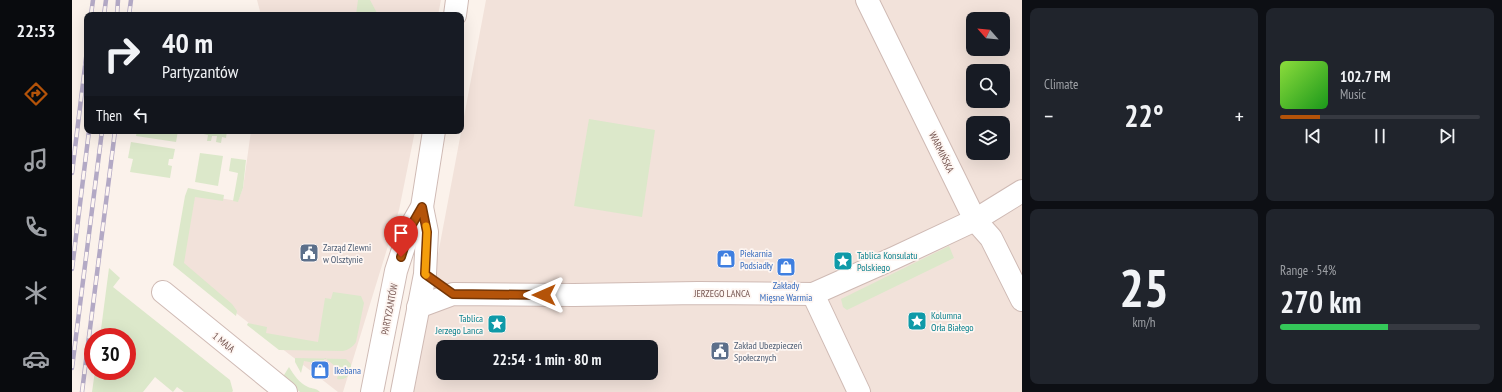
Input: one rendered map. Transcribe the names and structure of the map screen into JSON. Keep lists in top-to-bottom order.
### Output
{
  "streets": {
    "street": [
      "WARMIŃSKA",
      "JERZEGO LANCA",
      "PARTYZANTÓW",
      "1 MAJA"
    ]
  },
  "crossings": [
    ["WARMIŃSKA", "JERZEGO LANCA"],
    ["JERZEGO LANCA", "PARTYZANTÓW"]
  ],
  "places": {
    "public building": ["Zarząd Zlewni w Olsztynie", "Zakład Ubezpieczeń Społecznych"],
    "shop": ["Piekarnia Podsiadły", "Zakłady Mięsne Warmia", "Ikebana"],
    "place": ["Tablica Konsulatu Polskiego", "Kolumna Orła Białego", "Tablica Jerzego Lanca"]
  },
  "north": "top left",
  "page": {
    "tabs": "22:53",
    "tile": [
      "Climate",
      ["25", "km/h"],
      ["Range · 54%", "270 km"]
    ],
    "turn": ["40 m", "Partyzantów"],
    "song": ["102.7 FM", "Music"],
    "then": "Then",
    "heat": ["−", "22°", "+"],
    "limit": "30",
    "trip": "22:54 · 1 min · 80 m"
  }
}
